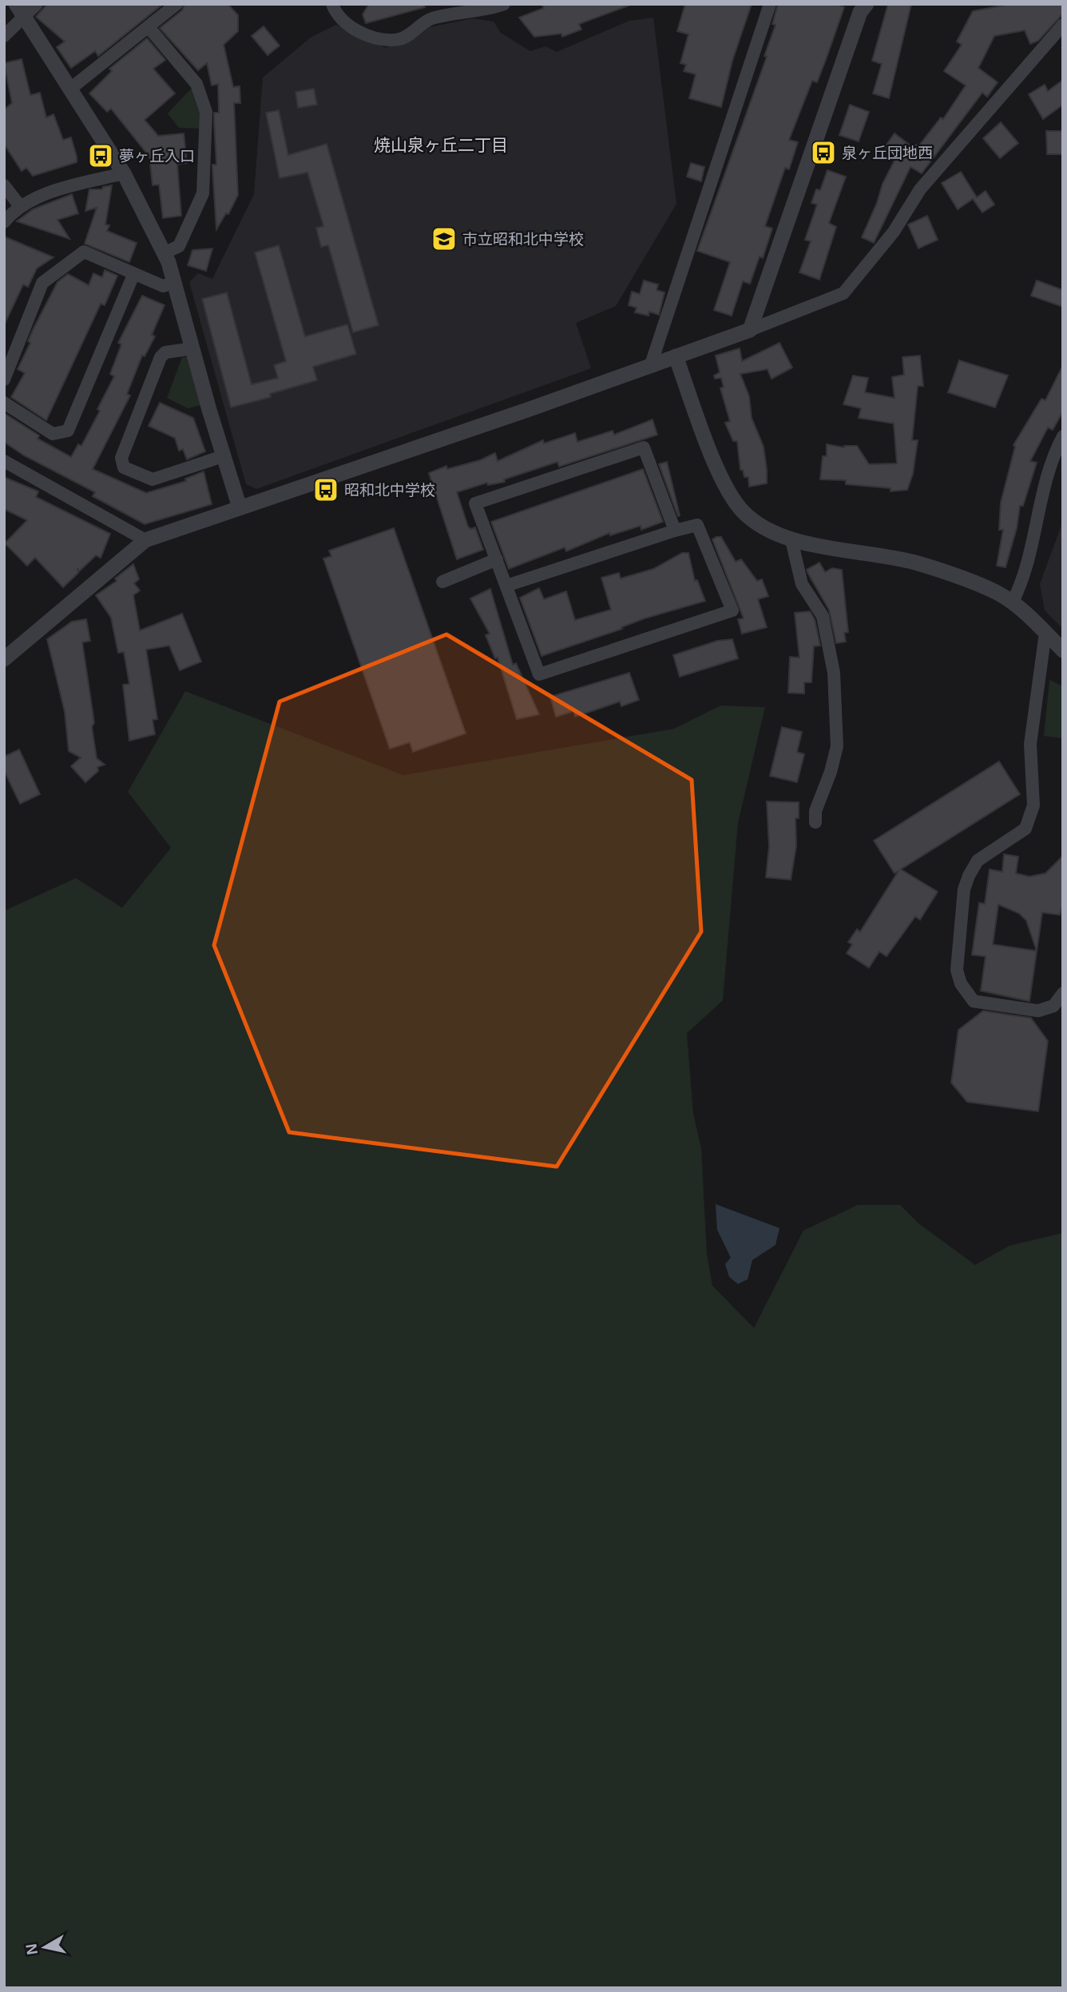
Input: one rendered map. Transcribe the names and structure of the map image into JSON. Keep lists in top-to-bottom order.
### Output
{
  "districts": ["焼山泉ヶ丘二丁目"],
  "places": {
    "bus stop": ["泉ヶ丘団地西", "夢ヶ丘入口", "昭和北中学校"],
    "school or university": ["市立昭和北中学校"]
  },
  "north": "left"
}
